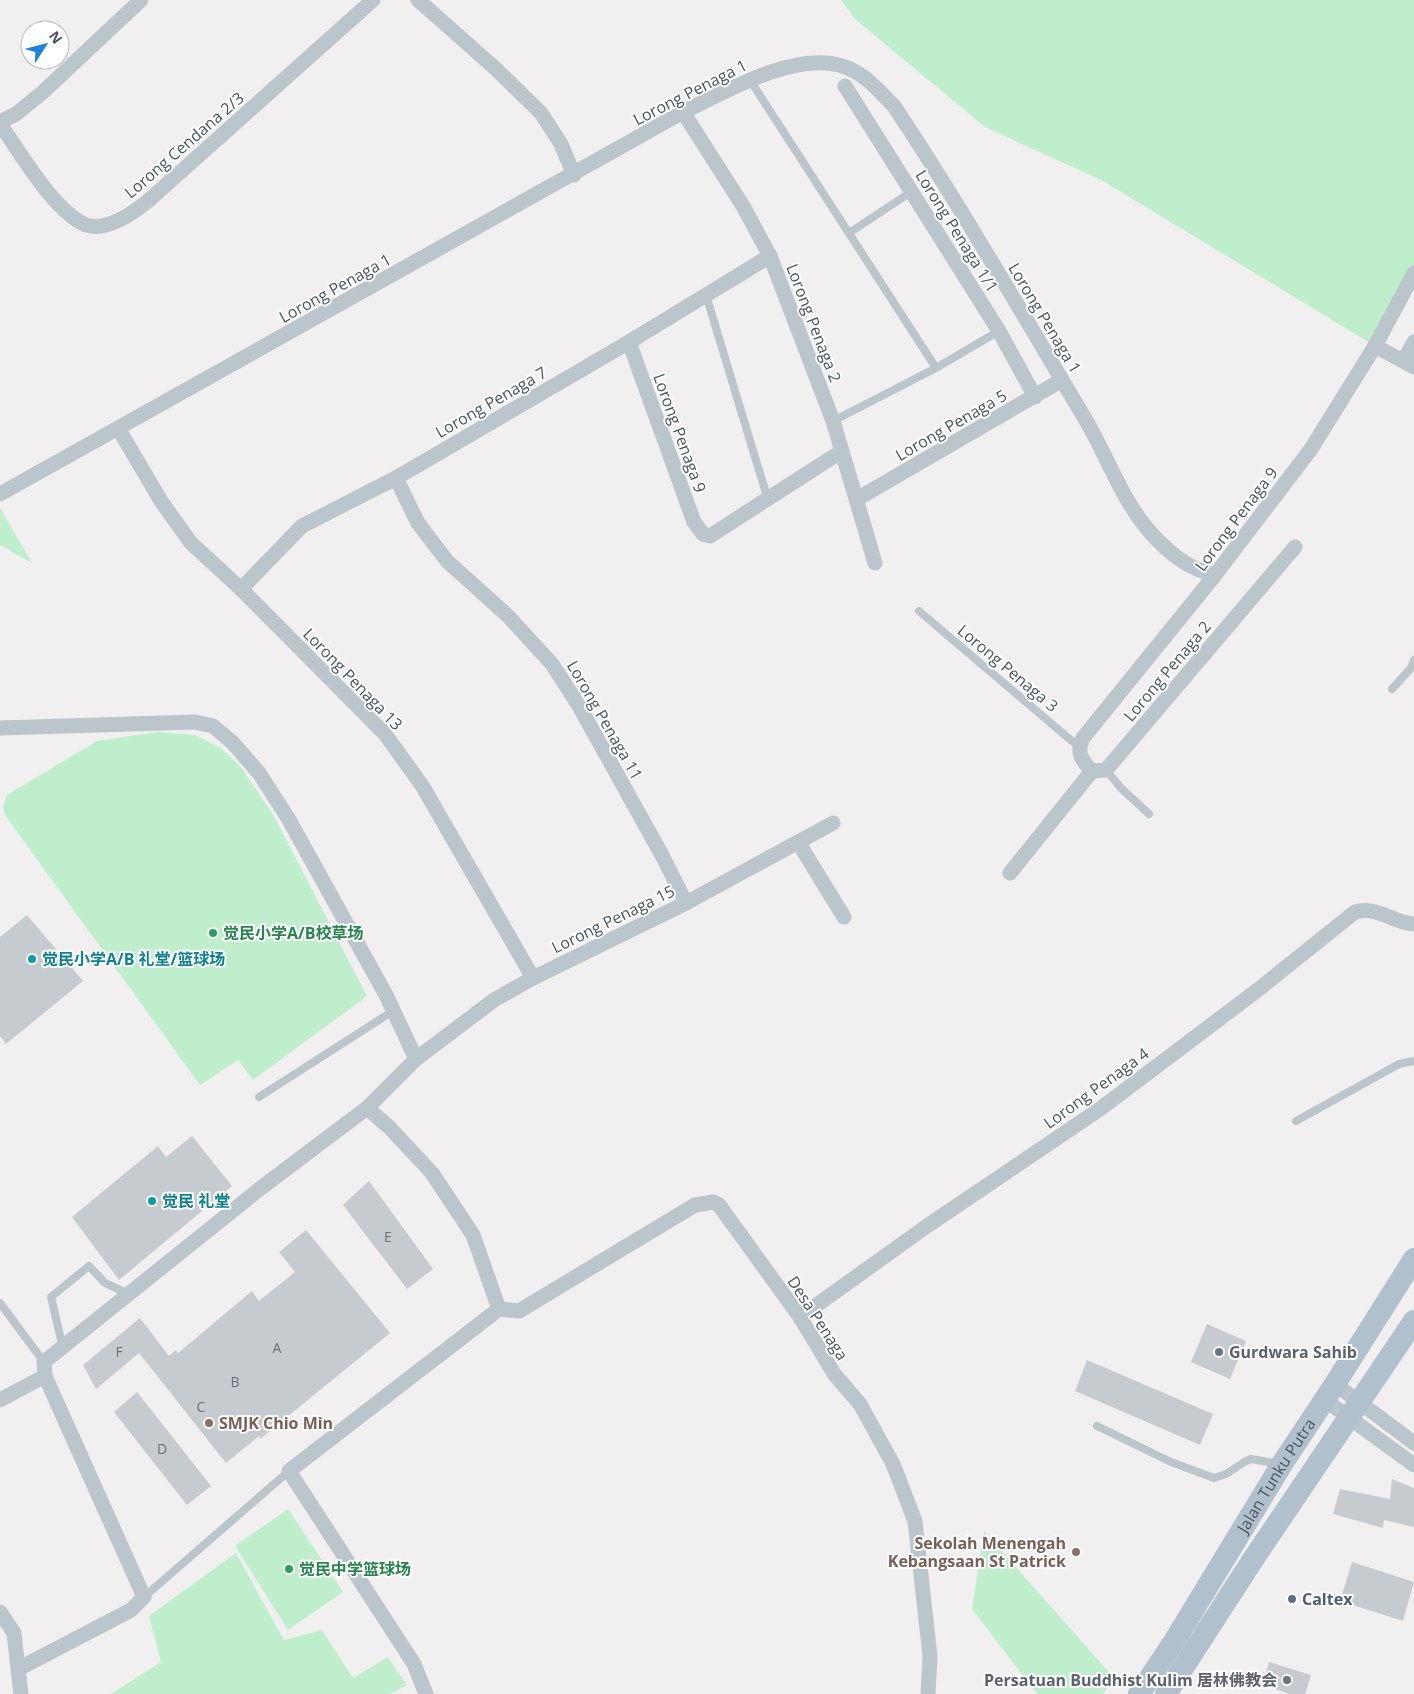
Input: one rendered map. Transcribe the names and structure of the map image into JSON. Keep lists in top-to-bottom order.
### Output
{
  "streets": {
    "main road": ["Jalan Tunku Putra"],
    "street": [
      "Lorong Penaga 1",
      "Lorong Cendana 2/3",
      "Lorong Penaga 1/1",
      "Lorong Penaga 2",
      "Lorong Penaga 7",
      "Lorong Penaga 5",
      "Lorong Penaga 9",
      "Lorong Penaga 13",
      "Lorong Penaga 11",
      "Lorong Penaga 15",
      "Lorong Penaga 4",
      "Desa Penaga"
    ],
    "lane": ["Lorong Penaga 3"]
  },
  "crossings": [
    ["Lorong Penaga 1", "Lorong Penaga 2"],
    ["Lorong Penaga 1", "Lorong Penaga 5"],
    ["Lorong Penaga 1", "Lorong Penaga 9"],
    ["Lorong Penaga 1", "Lorong Penaga 13"],
    ["Lorong Penaga 1/1", "Lorong Penaga 5"],
    ["Lorong Penaga 2", "Lorong Penaga 7"],
    ["Lorong Penaga 2", "Lorong Penaga 5"],
    ["Lorong Penaga 7", "Lorong Penaga 9"],
    ["Lorong Penaga 7", "Lorong Penaga 13"],
    ["Lorong Penaga 7", "Lorong Penaga 11"],
    ["Lorong Penaga 9", "Lorong Penaga 3"],
    ["Lorong Penaga 13", "Lorong Penaga 15"],
    ["Lorong Penaga 11", "Lorong Penaga 15"],
    ["Lorong Penaga 4", "Desa Penaga"]
  ],
  "places": [
    "觉民小学A/B校草场",
    "觉民小学A/B 礼堂/篮球场",
    "觉民 礼堂",
    "Gurdwara Sahib",
    "SMJK Chio Min",
    "Sekolah Menengah Kebangsaan St Patrick",
    "觉民中学篮球场",
    "Caltex",
    "Persatuan Buddhist Kulim 居林佛教会"
  ],
  "house_numbers": [
    "E",
    "A",
    "F",
    "B",
    "C",
    "D"
  ],
  "north": "top right"
}
